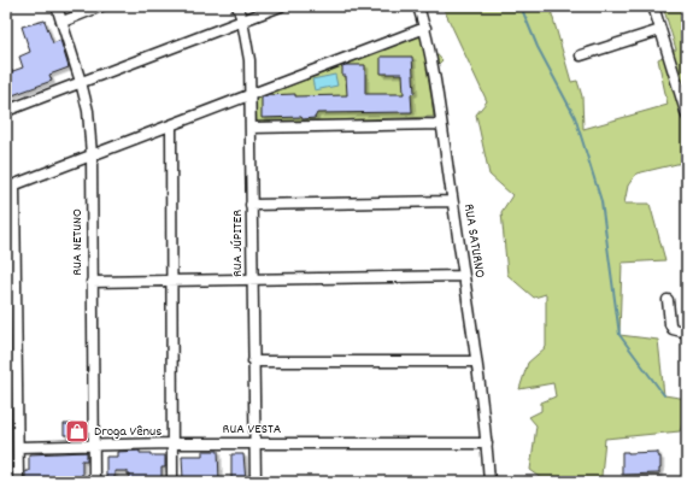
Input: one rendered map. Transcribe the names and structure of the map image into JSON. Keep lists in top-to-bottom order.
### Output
{
  "streets": {
    "street": [
      "RUA SATURNO",
      "RUA NETUNO",
      "RUA JÚPITER",
      "RUA VESTA"
    ]
  },
  "crossings": [
    ["RUA SATURNO", "RUA VESTA"],
    ["RUA NETUNO", "RUA VESTA"],
    ["RUA JÚPITER", "RUA VESTA"]
  ],
  "places": {
    "shop": ["Droga Vênus"]
  }
}
